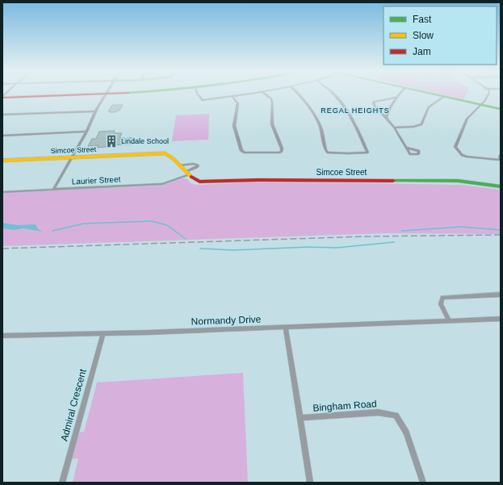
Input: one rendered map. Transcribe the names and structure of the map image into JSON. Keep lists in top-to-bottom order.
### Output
{
  "streets": {
    "street": [
      "Simcoe Street",
      "Laurier Street",
      "Normandy Drive",
      "Admiral Crescent",
      "Bingham Road"
    ]
  },
  "crossings": [
    ["Simcoe Street", "Laurier Street"],
    ["Normandy Drive", "Admiral Crescent"]
  ],
  "districts": ["REGAL HEIGHTS"],
  "places": {
    "building": ["Lindale School"]
  },
  "legend": ["Fast", "Slow", "Jam"]
}
